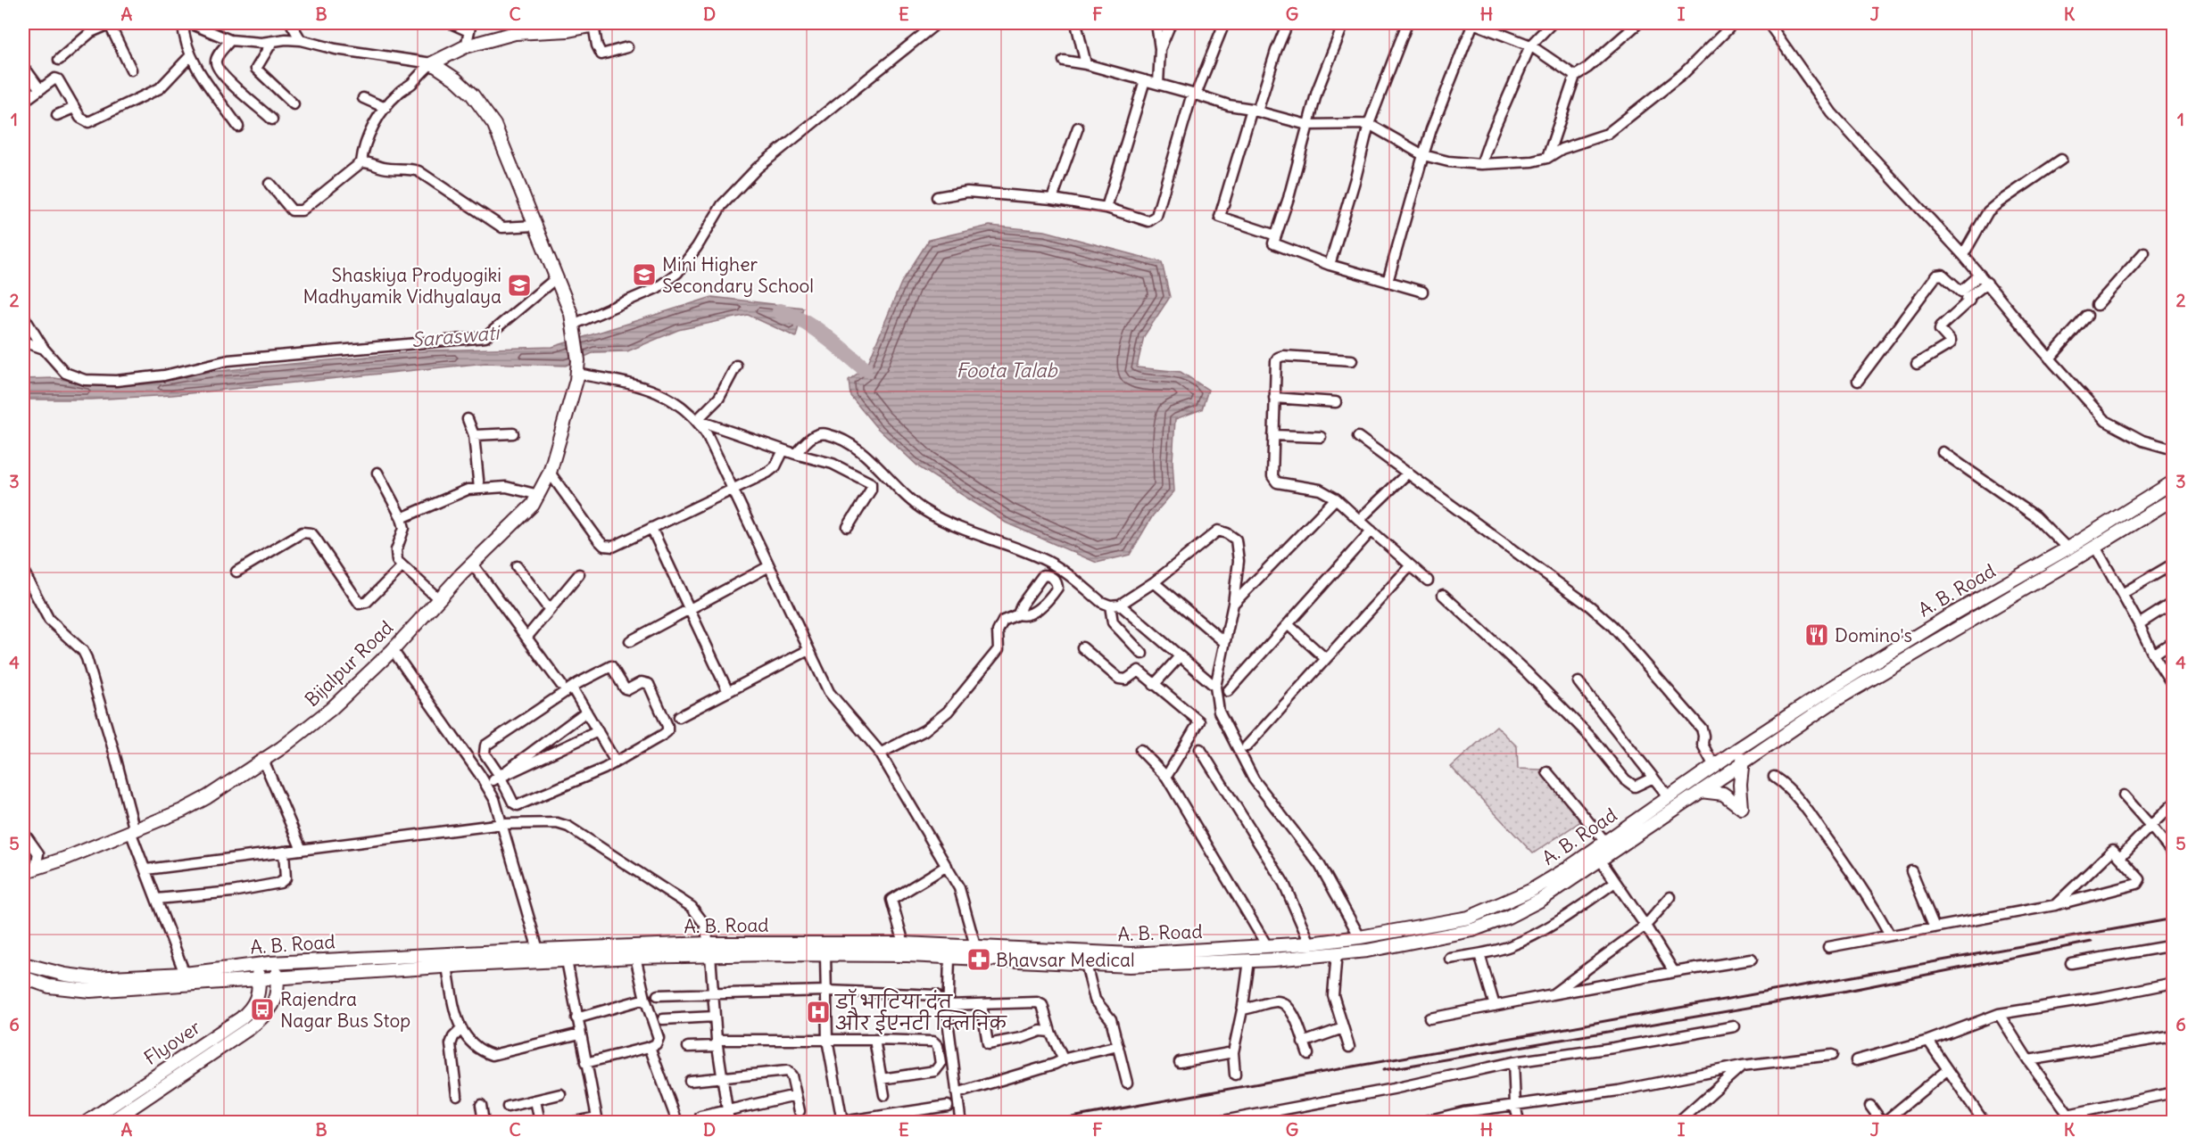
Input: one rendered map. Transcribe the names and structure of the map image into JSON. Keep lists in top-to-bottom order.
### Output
{
  "streets": {
    "main road": ["A. B. Road", "Bijalpur Road", "Flyover"]
  },
  "crossings": [
    ["A. B. Road", "Flyover"]
  ],
  "water": ["Saraswati", "Foota Talab"],
  "places": {
    "school or university": ["Mini Higher Secondary School", "Shaskiya Prodyogiki Madhyamik Vidhyalaya"],
    "restaurant": ["Domino's"],
    "pharmacy": ["Bhavsar Medical"],
    "bus stop": ["Rajendra Nagar Bus Stop"],
    "hospital": ["डॉ भाटिया दंत और ईएनटी क्लिनिक"]
  },
  "grid": {
    "columns": [
      "A",
      "B",
      "C",
      "D",
      "E",
      "F",
      "G",
      "H",
      "I",
      "J",
      "K"
    ],
    "rows": [
      "1",
      "2",
      "3",
      "4",
      "5",
      "6"
    ]
  }
}
